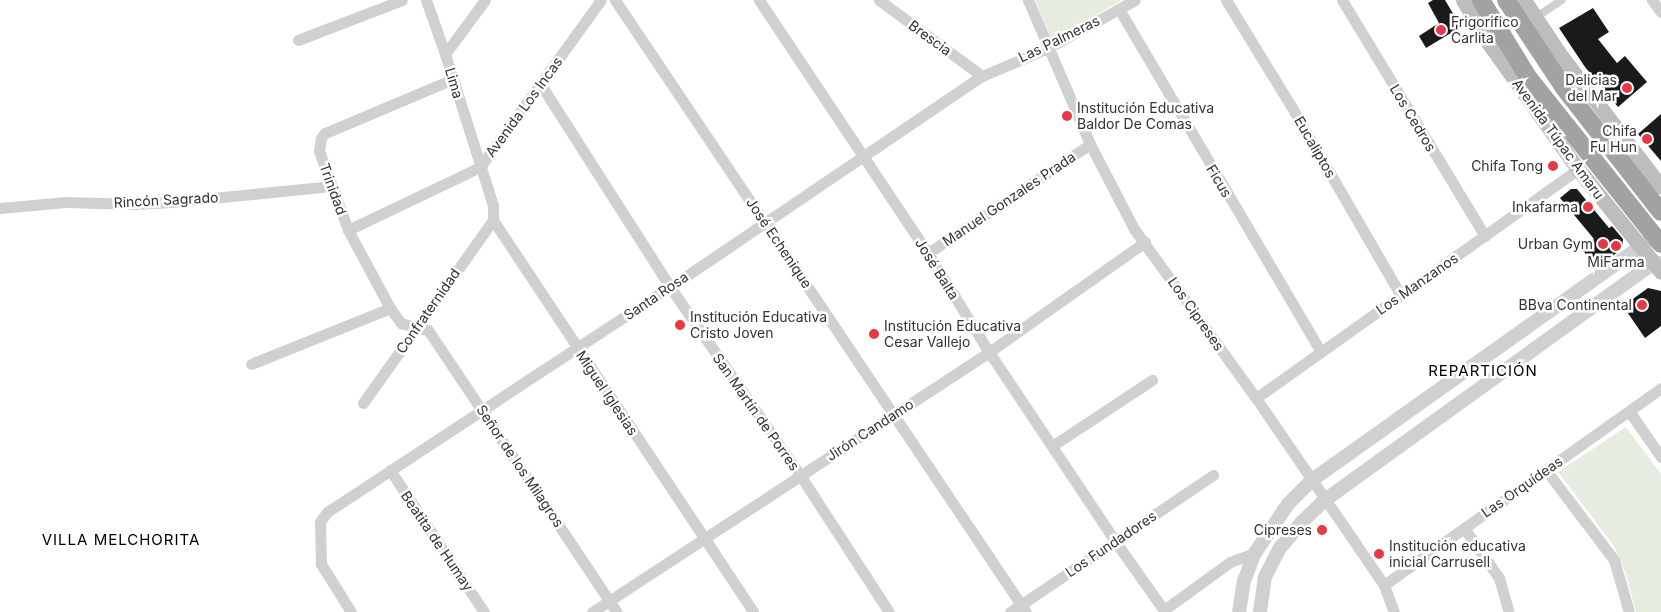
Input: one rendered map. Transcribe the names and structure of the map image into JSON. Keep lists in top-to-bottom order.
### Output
{
  "streets": {
    "highway": ["Avenida Túpac Amaru"],
    "street": [
      "Brescia",
      "Las Palmeras",
      "Lima",
      "Avenida Los Incas",
      "Los Cedros",
      "Eucaliptos",
      "Ficus",
      "Trinidad",
      "Manuel Gonzales Prada",
      "Rincón Sagrado",
      "José Echenique",
      "José Balta",
      "Los Manzanos",
      "Santa Rosa",
      "Confraternidad",
      "Los Cipreses",
      "Miguel Iglesias",
      "San Martín de Porres",
      "Jirón Candamo",
      "Señor de los Milagros",
      "Las Orquídeas",
      "Beatita de Humay",
      "Los Fundadores"
    ]
  },
  "crossings": [
    ["Brescia", "Las Palmeras"],
    ["Brescia", "Santa Rosa"],
    ["Las Palmeras", "Ficus"],
    ["Las Palmeras", "Santa Rosa"],
    ["Las Palmeras", "Los Cipreses"],
    ["Lima", "Avenida Los Incas"],
    ["Lima", "Trinidad"],
    ["Lima", "Miguel Iglesias"],
    ["Avenida Los Incas", "Trinidad"],
    ["Avenida Los Incas", "Miguel Iglesias"],
    ["Avenida Los Incas", "San Martín de Porres"],
    ["Los Cedros", "Los Manzanos"],
    ["Avenida Túpac Amaru", "Los Manzanos"],
    ["Eucaliptos", "Los Manzanos"],
    ["Ficus", "Los Manzanos"],
    ["Trinidad", "Rincón Sagrado"],
    ["Trinidad", "Confraternidad"],
    ["Trinidad", "Señor de los Milagros"],
    ["Manuel Gonzales Prada", "José Balta"],
    ["Manuel Gonzales Prada", "Los Cipreses"],
    ["José Echenique", "Santa Rosa"],
    ["José Echenique", "Jirón Candamo"],
    ["José Echenique", "Los Fundadores"],
    ["José Balta", "Santa Rosa"],
    ["José Balta", "Jirón Candamo"],
    ["José Balta", "Los Fundadores"],
    ["Los Manzanos", "Los Cipreses"],
    ["Santa Rosa", "Miguel Iglesias"],
    ["Santa Rosa", "San Martín de Porres"],
    ["Santa Rosa", "Señor de los Milagros"],
    ["Santa Rosa", "Beatita de Humay"],
    ["Confraternidad", "Miguel Iglesias"],
    ["Confraternidad", "Señor de los Milagros"],
    ["Los Cipreses", "Jirón Candamo"],
    ["Los Cipreses", "Las Orquídeas"],
    ["Miguel Iglesias", "Jirón Candamo"],
    ["San Martín de Porres", "Jirón Candamo"],
    ["Jirón Candamo", "Señor de los Milagros"]
  ],
  "districts": ["REPARTICIÓN", "VILLA MELCHORITA"],
  "places": [
    "Frigorifico Carlita",
    "Delicias del Mar",
    "Institución Educativa Baldor De Comas",
    "Chifa Fu Hun",
    "Chifa Tong",
    "Inkafarma",
    "Urban Gym",
    "MiFarma",
    "BBva Continental",
    "Institución Educativa Cristo Joven",
    "Institución Educativa Cesar Vallejo",
    "Cipreses",
    "Institución educativa inicial Carrusell"
  ]
}
